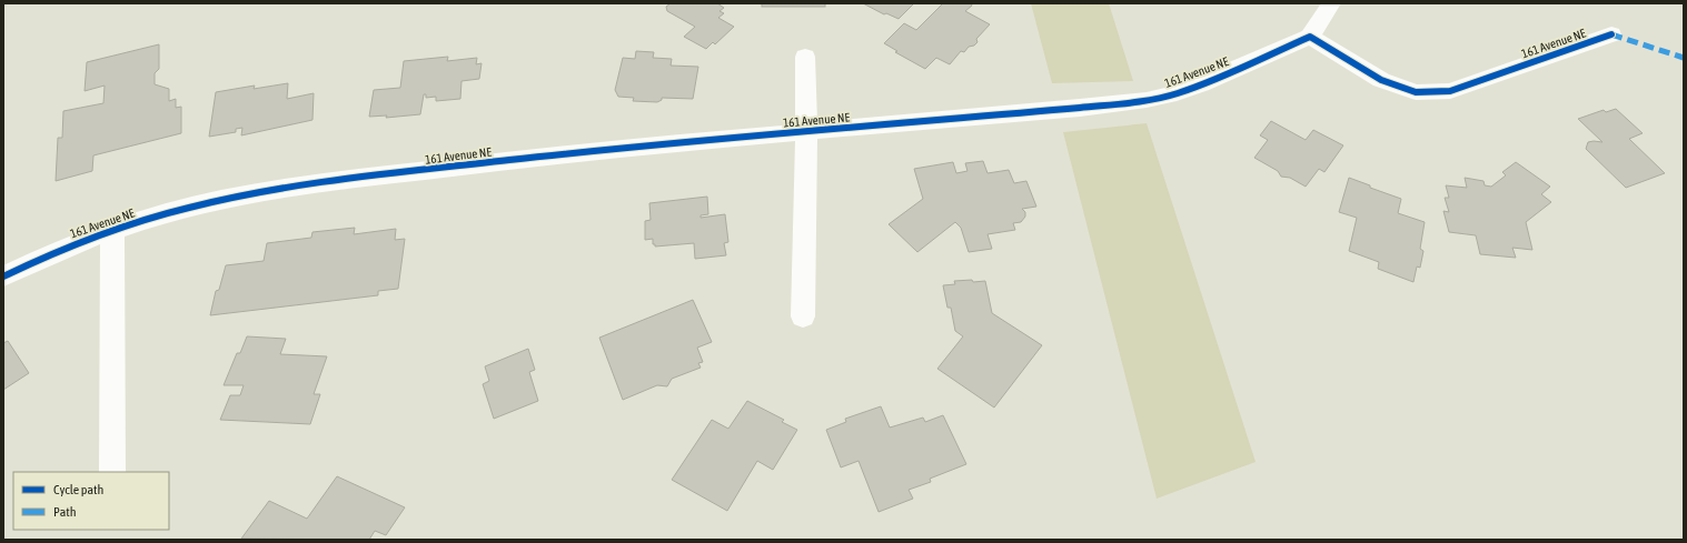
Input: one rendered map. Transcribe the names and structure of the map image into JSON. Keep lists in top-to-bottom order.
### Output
{
  "streets": {
    "street": ["161 Avenue NE"]
  },
  "legend": ["Cycle path", "Path"]
}
